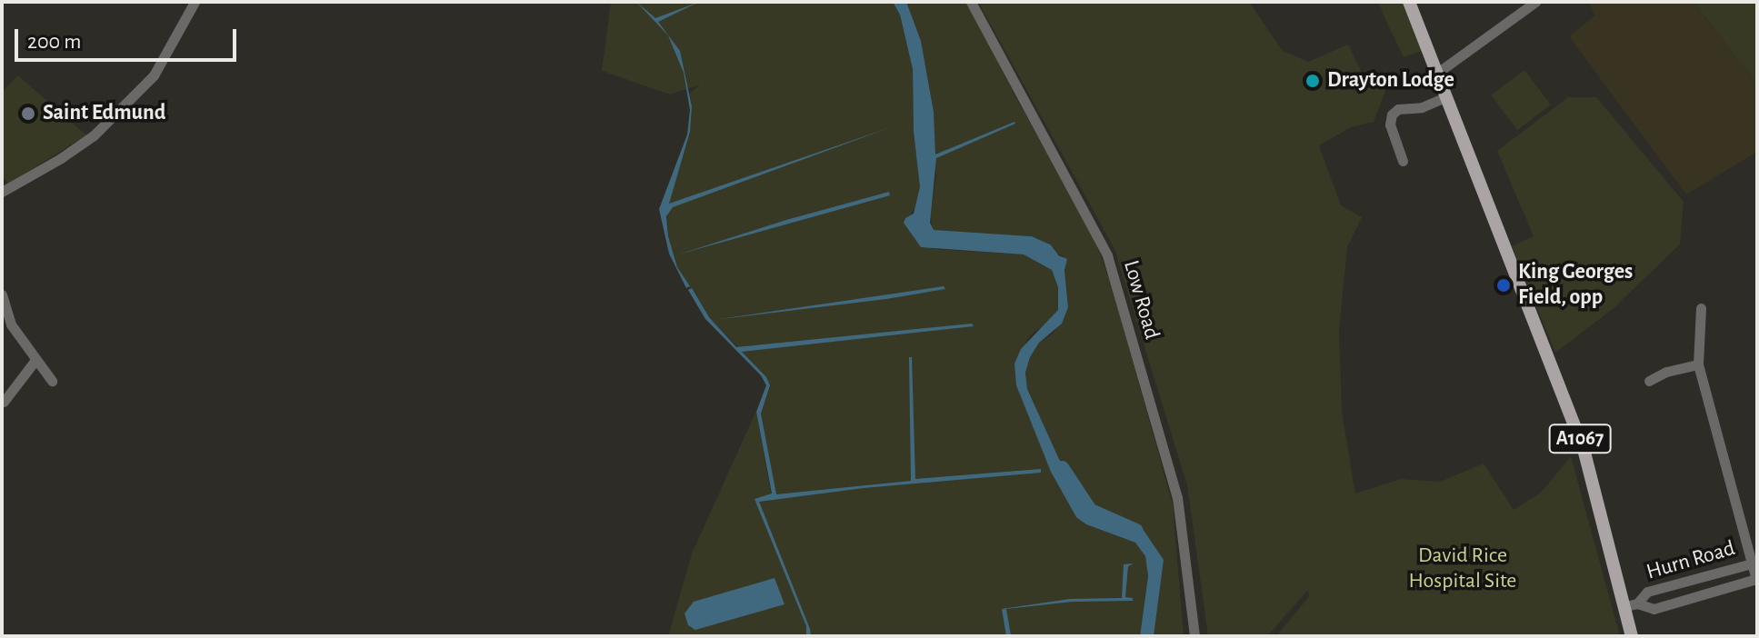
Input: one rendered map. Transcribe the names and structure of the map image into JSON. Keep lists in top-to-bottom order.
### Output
{
  "streets": {
    "main road": ["A1067"],
    "street": ["Low Road", "Hurn Road"]
  },
  "crossings": [
    ["A1067", "Hurn Road"]
  ],
  "parks": ["David Rice Hospital Site"],
  "places": ["Drayton Lodge", "Saint Edmund", "King Georges Field, opp"],
  "scale_bar": "200 m"
}
